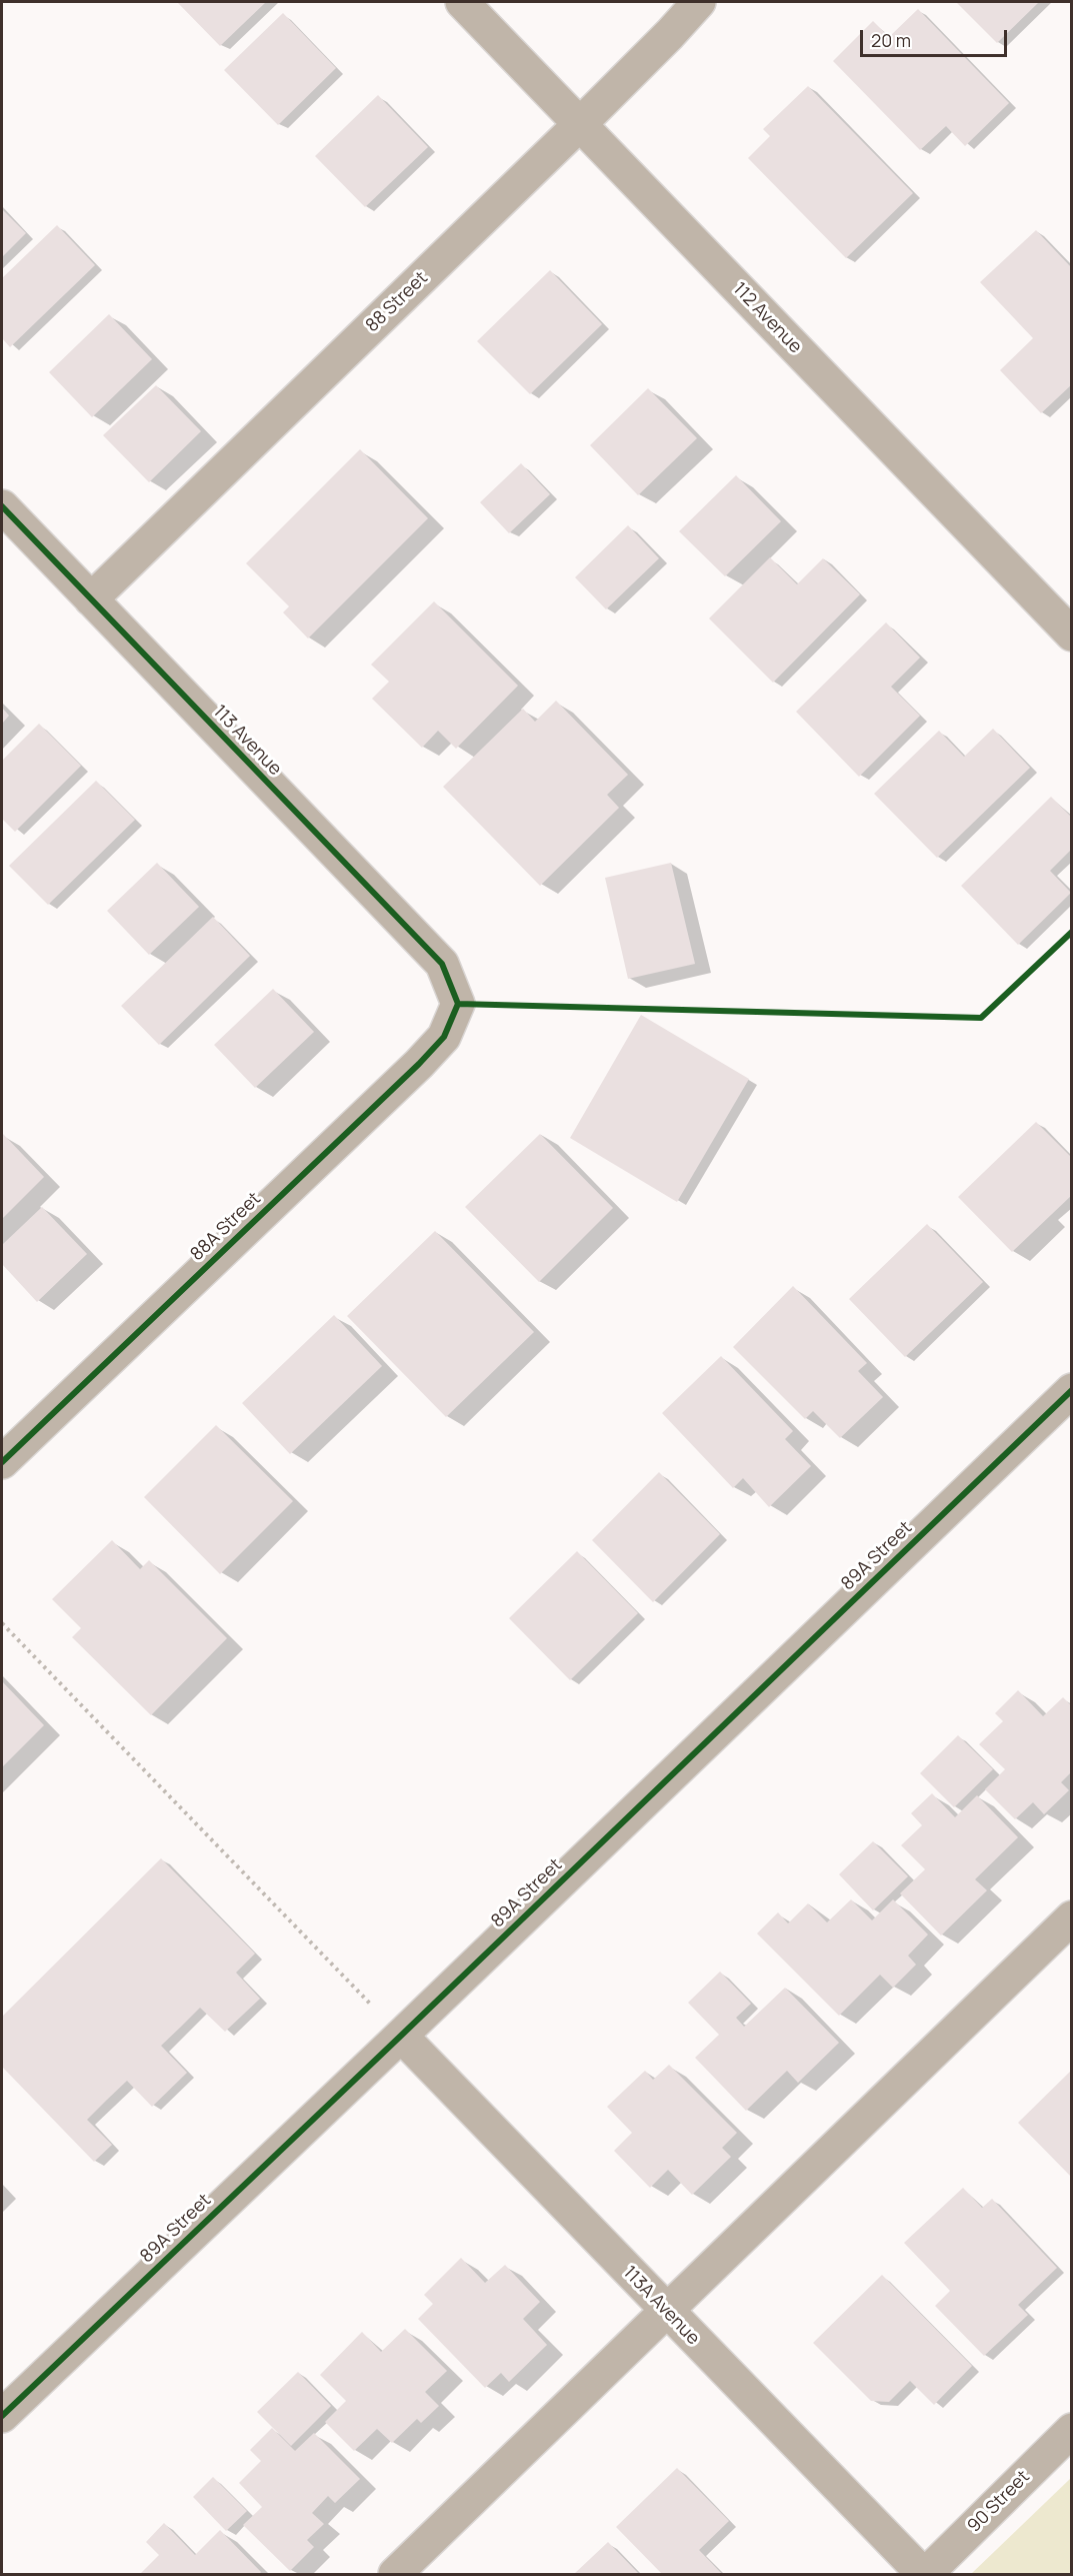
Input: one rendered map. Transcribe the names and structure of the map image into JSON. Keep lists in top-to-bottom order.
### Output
{
  "streets": {
    "street": [
      "88 Street",
      "112 Avenue",
      "113 Avenue",
      "88A Street",
      "89A Street",
      "113A Avenue",
      "90 Street"
    ]
  },
  "crossings": [
    ["88 Street", "112 Avenue"],
    ["88 Street", "113 Avenue"],
    ["113 Avenue", "88A Street"],
    ["89A Street", "113A Avenue"],
    ["113A Avenue", "90 Street"]
  ],
  "scale_bar": "20 m"
}
